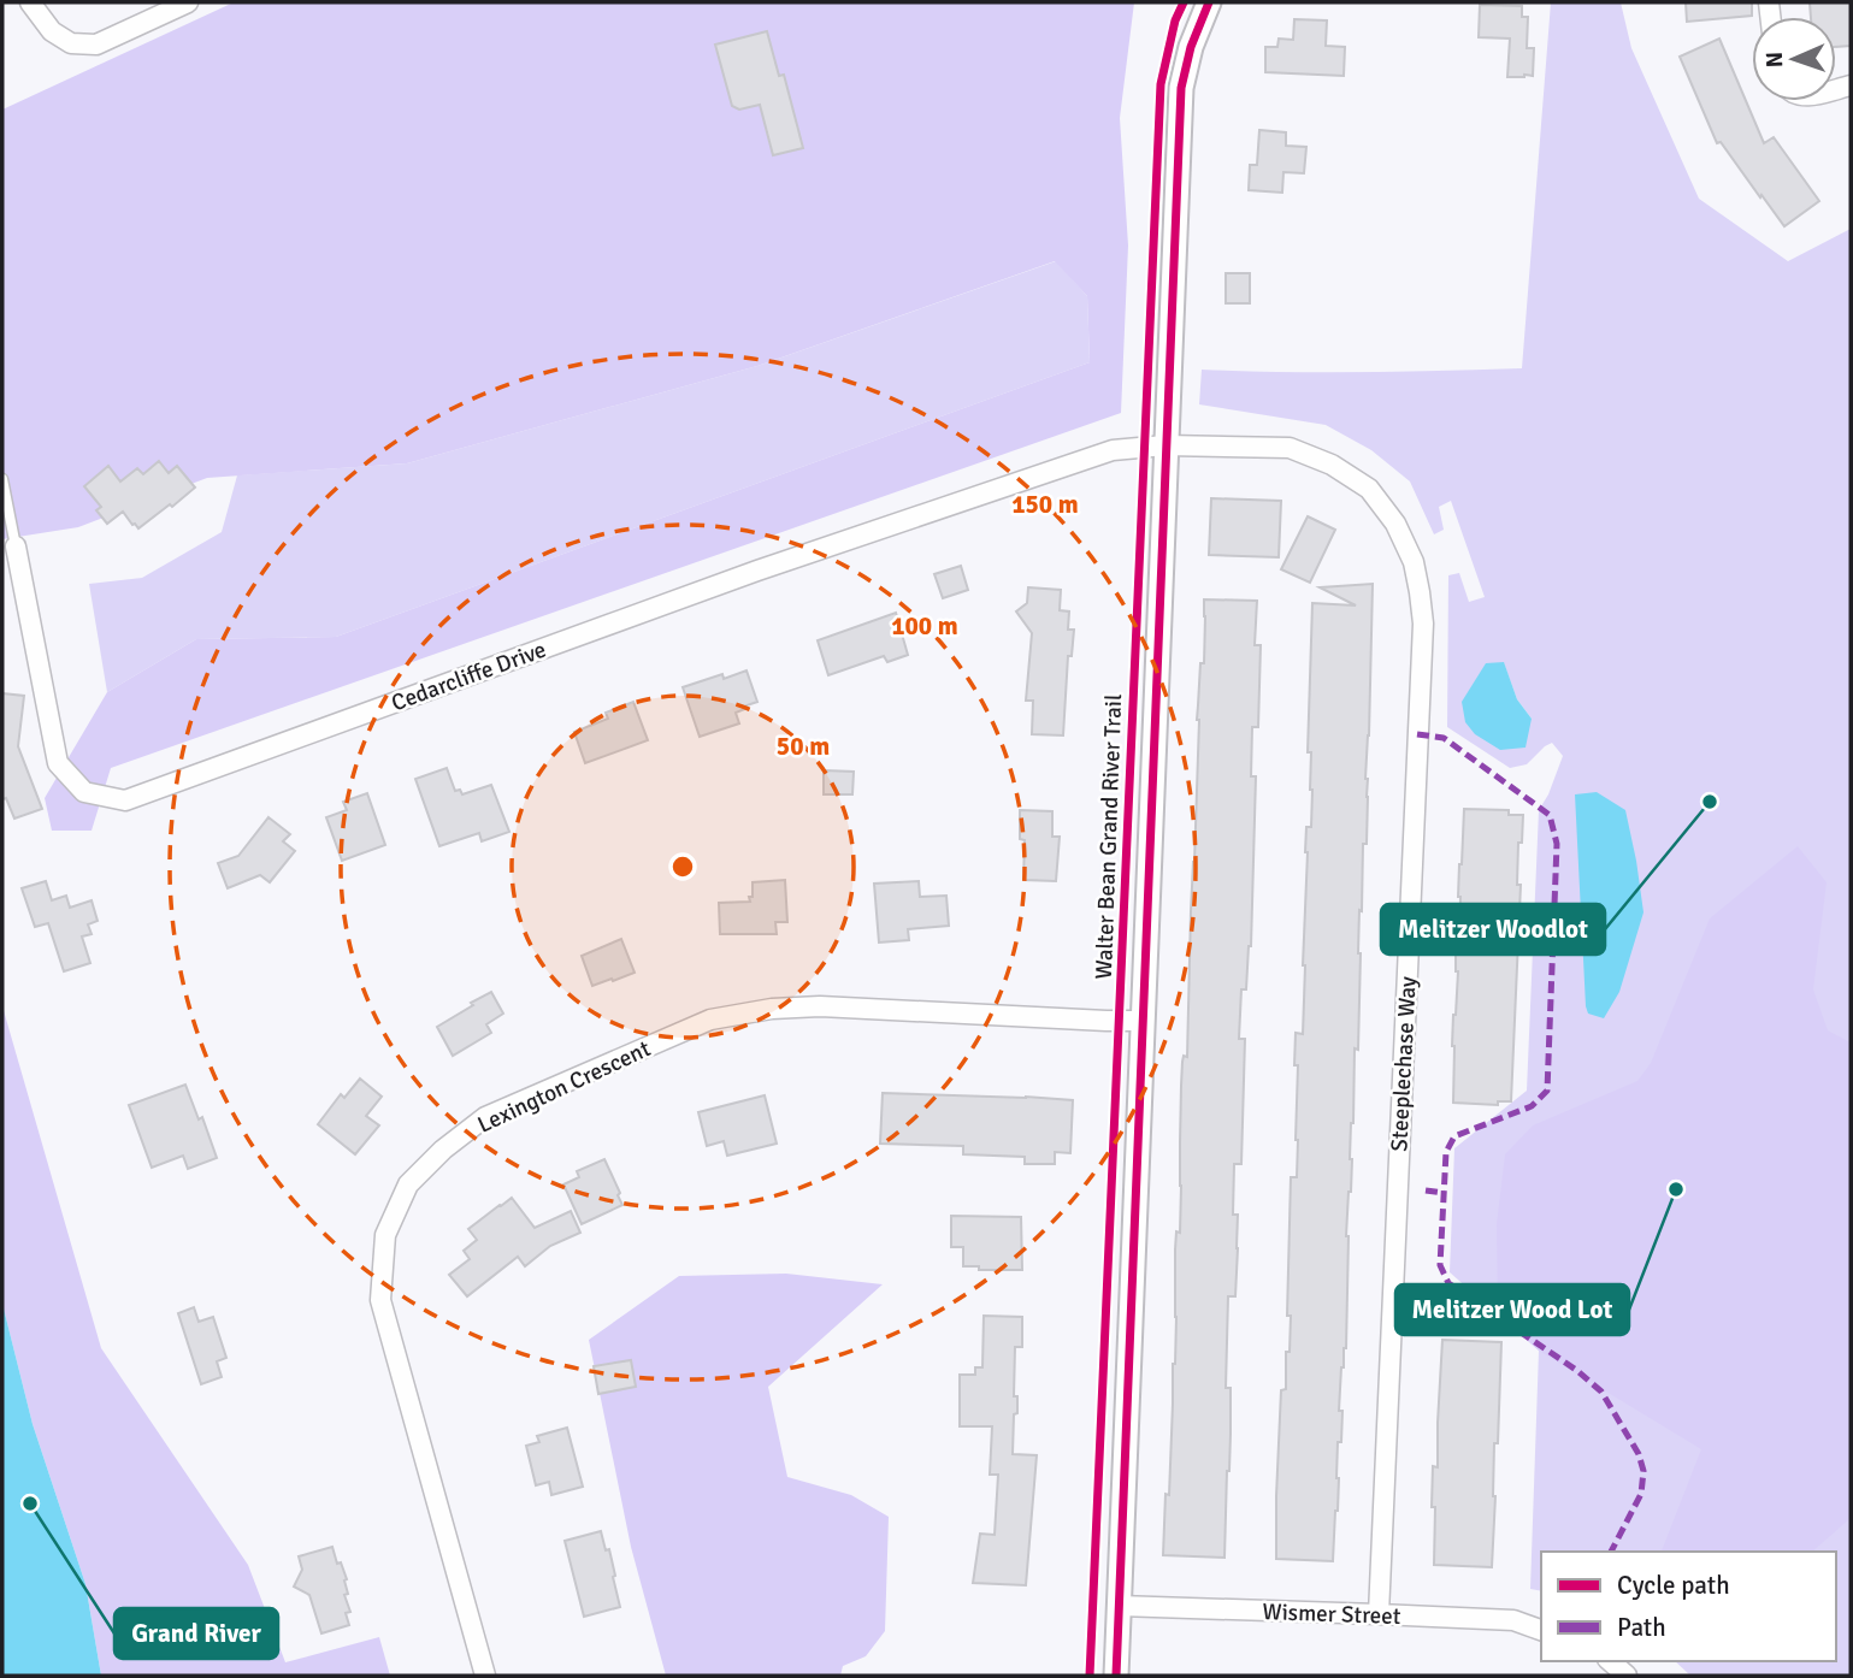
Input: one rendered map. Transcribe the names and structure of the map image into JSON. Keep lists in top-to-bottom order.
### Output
{
  "streets": {
    "street": [
      "Cedarcliffe Drive",
      "Steeplechase Way",
      "Lexington Crescent",
      "Wismer Street"
    ],
    "cycle path": ["Walter Bean Grand River Trail"]
  },
  "crossings": [
    ["Cedarcliffe Drive", "Steeplechase Way"],
    ["Steeplechase Way", "Wismer Street"]
  ],
  "places": ["Melitzer Woodlot", "Melitzer Wood Lot", "Grand River"],
  "legend": ["Cycle path", "Path"],
  "north": "left",
  "rings": ["150 m", "100 m", "50 m"]
}
